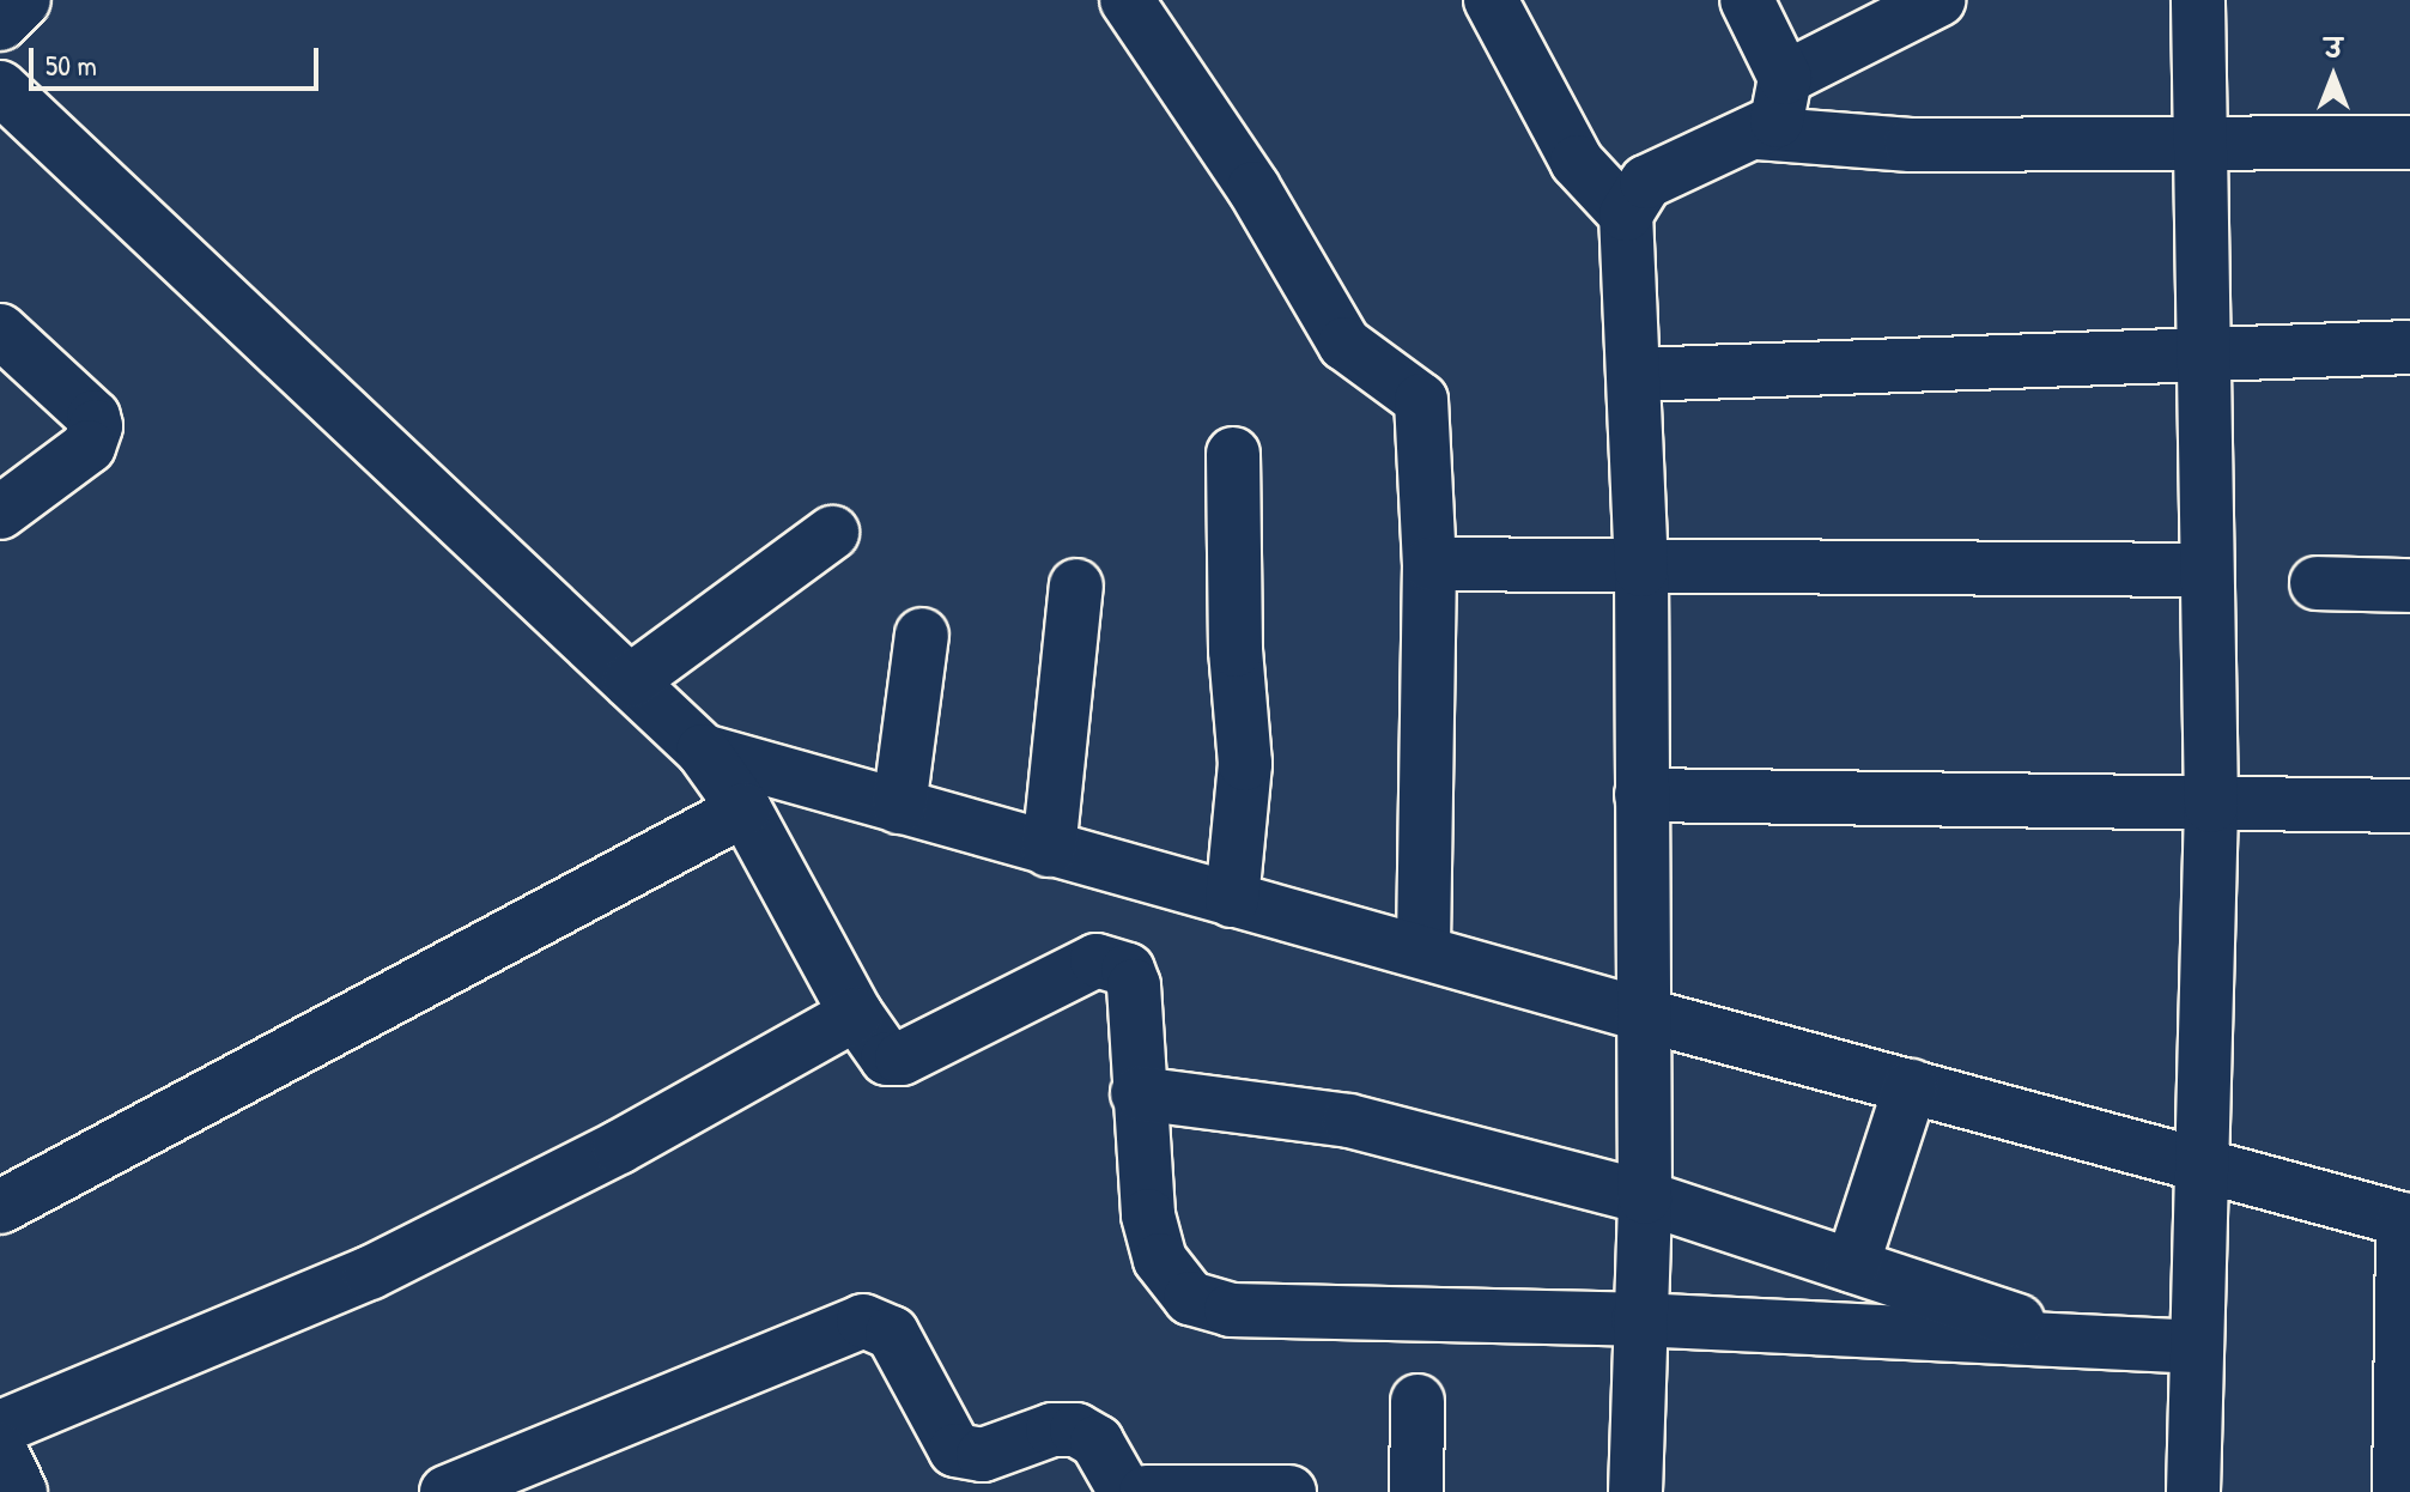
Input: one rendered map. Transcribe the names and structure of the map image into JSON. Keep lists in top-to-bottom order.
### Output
{
  "scale_bar": "50 m",
  "north": "top"
}
